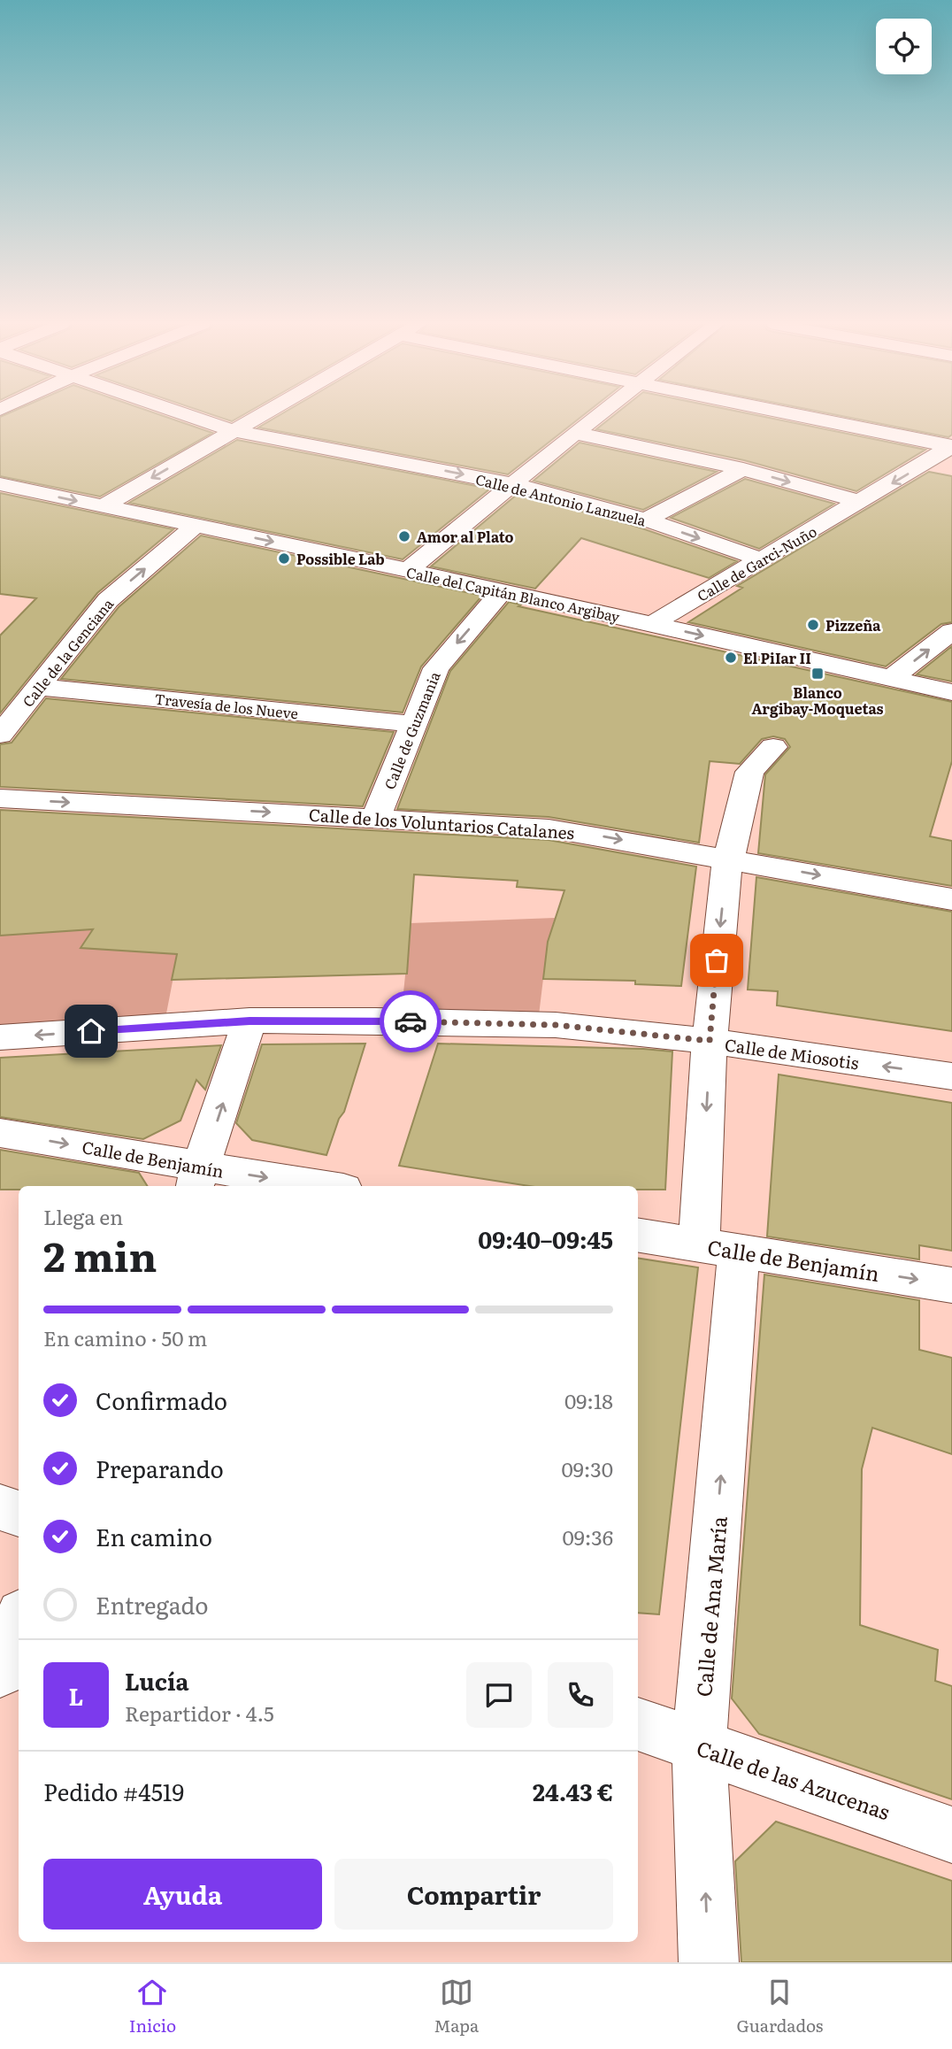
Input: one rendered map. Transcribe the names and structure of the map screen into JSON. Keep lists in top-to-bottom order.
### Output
{
  "streets": {
    "street": [
      "Calle de Antonio Lanzuela",
      "Calle de Garci-Nuño",
      "Calle del Capitán Blanco Argibay",
      "Calle de la Genciana",
      "Travesía de los Nueve",
      "Calle de Guzmania",
      "Calle de los Voluntarios Catalanes",
      "Calle de Miosotis",
      "Calle de Benjamín",
      "Calle de Ana María",
      "Calle de las Azucenas"
    ]
  },
  "crossings": [
    ["Calle de Antonio Lanzuela", "Calle de Garci-Nuño"],
    ["Calle de Garci-Nuño", "Calle del Capitán Blanco Argibay"],
    ["Calle del Capitán Blanco Argibay", "Calle de la Genciana"],
    ["Calle del Capitán Blanco Argibay", "Calle de Guzmania"],
    ["Calle de la Genciana", "Travesía de los Nueve"],
    ["Travesía de los Nueve", "Calle de Guzmania"],
    ["Calle de Guzmania", "Calle de los Voluntarios Catalanes"],
    ["Calle de Miosotis", "Calle de Ana María"],
    ["Calle de Benjamín", "Calle de Ana María"],
    ["Calle de Ana María", "Calle de las Azucenas"]
  ],
  "one_way": [
    "Calle de la Genciana",
    "Calle de Guzmania",
    "Calle de los Voluntarios Catalanes",
    "Calle de Miosotis",
    "Calle de Benjamín"
  ],
  "places": {
    "other": [
      "Amor al Plato",
      "Possible Lab",
      "Pizzeña",
      "El PiIar II"
    ],
    "transit": ["Blanco Argibay-Moquetas"]
  },
  "page": {
    "heading": ["2 min", "Llega en", "09:40–09:45"],
    "panel": [
      "Lucía",
      "Repartidor · 4.5",
      "Pedido #4519",
      "24.43 €"
    ],
    "bar": "En camino · 50 m",
    "list": [
      ["Confirmado", "09:18"],
      ["Preparando", "09:30"],
      ["En camino", "09:36"],
      "Entregado"
    ],
    "round": "L",
    "buttons": ["Ayuda", "Compartir"],
    "tabs": ["Inicio", "Mapa", "Guardados"]
  }
}
